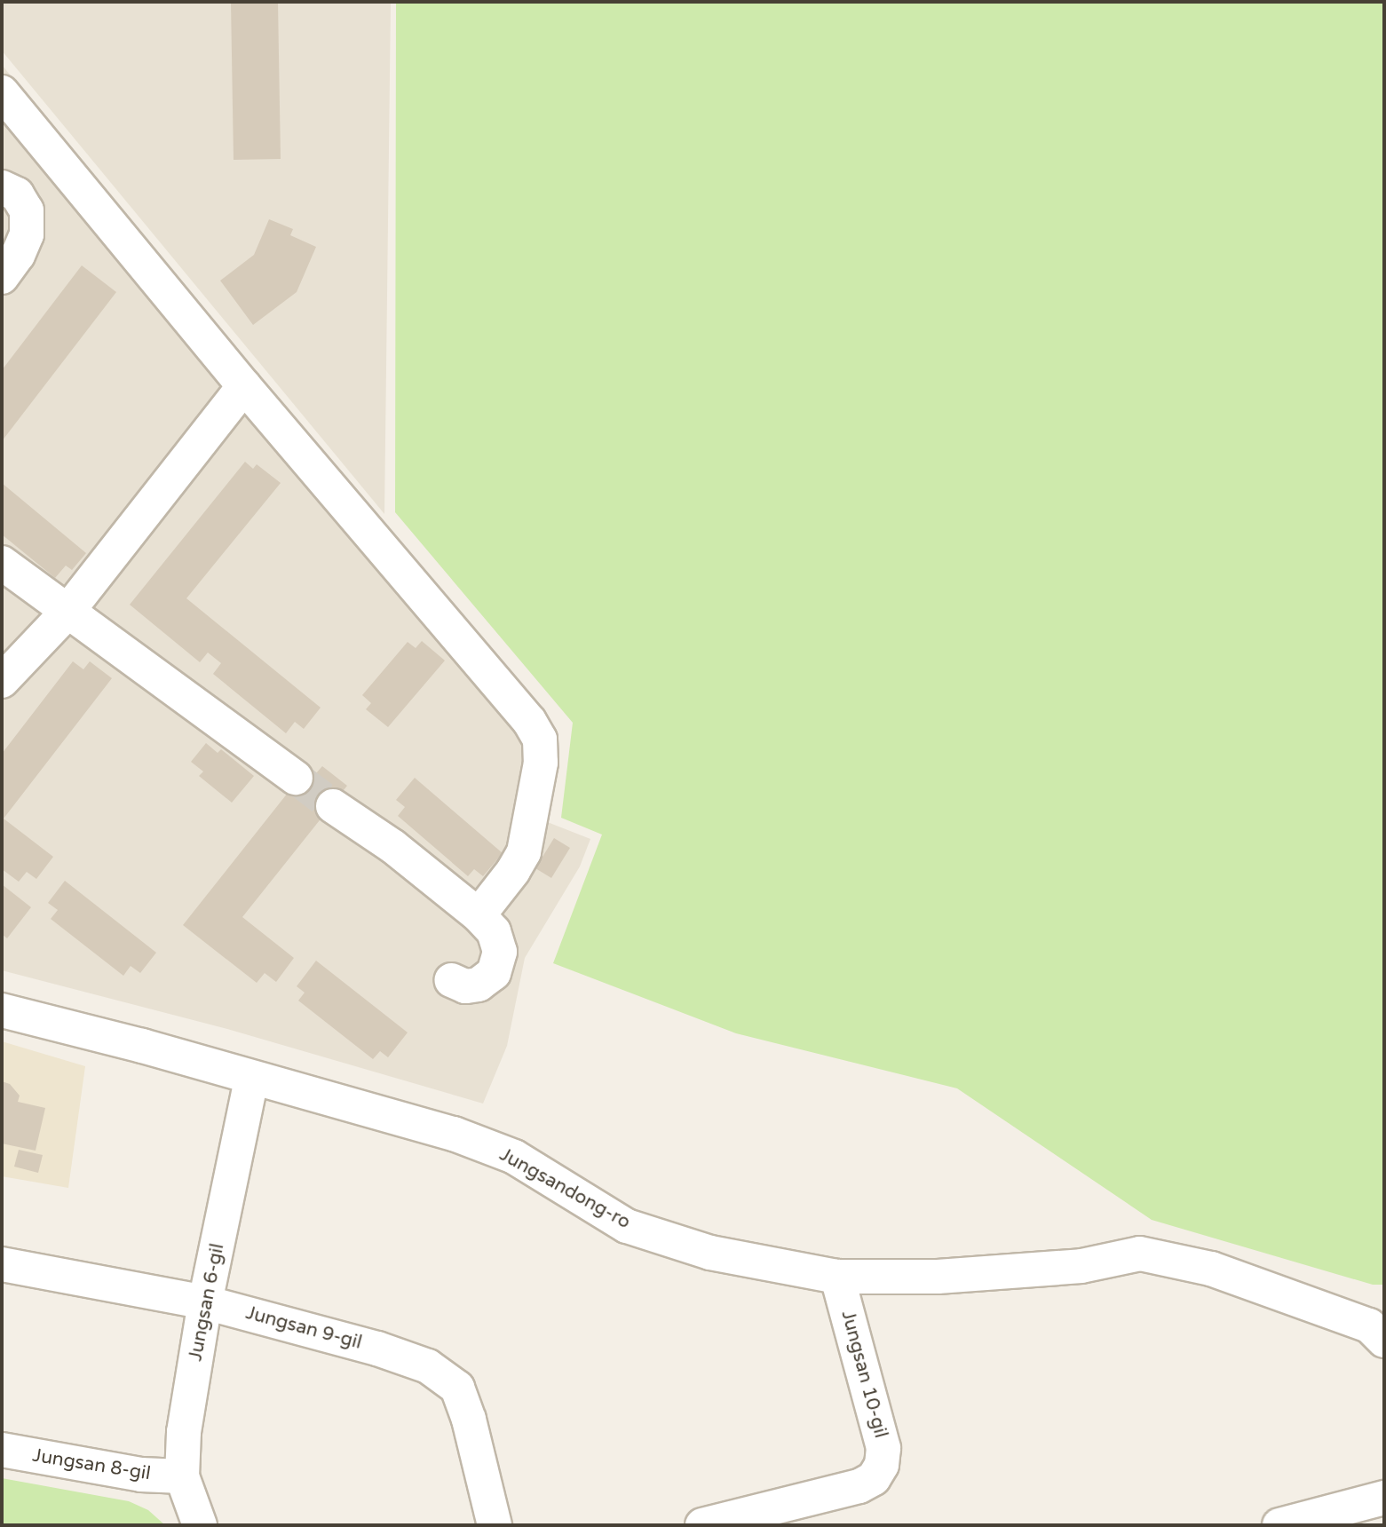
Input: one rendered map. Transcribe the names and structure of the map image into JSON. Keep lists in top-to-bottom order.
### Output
{
  "streets": {
    "street": [
      "Jungsandong-ro",
      "Jungsan 6-gil",
      "Jungsan 9-gil",
      "Jungsan 10-gil",
      "Jungsan 8-gil"
    ]
  },
  "crossings": [
    ["Jungsandong-ro", "Jungsan 6-gil"],
    ["Jungsandong-ro", "Jungsan 10-gil"],
    ["Jungsan 6-gil", "Jungsan 9-gil"],
    ["Jungsan 6-gil", "Jungsan 8-gil"]
  ]
}
